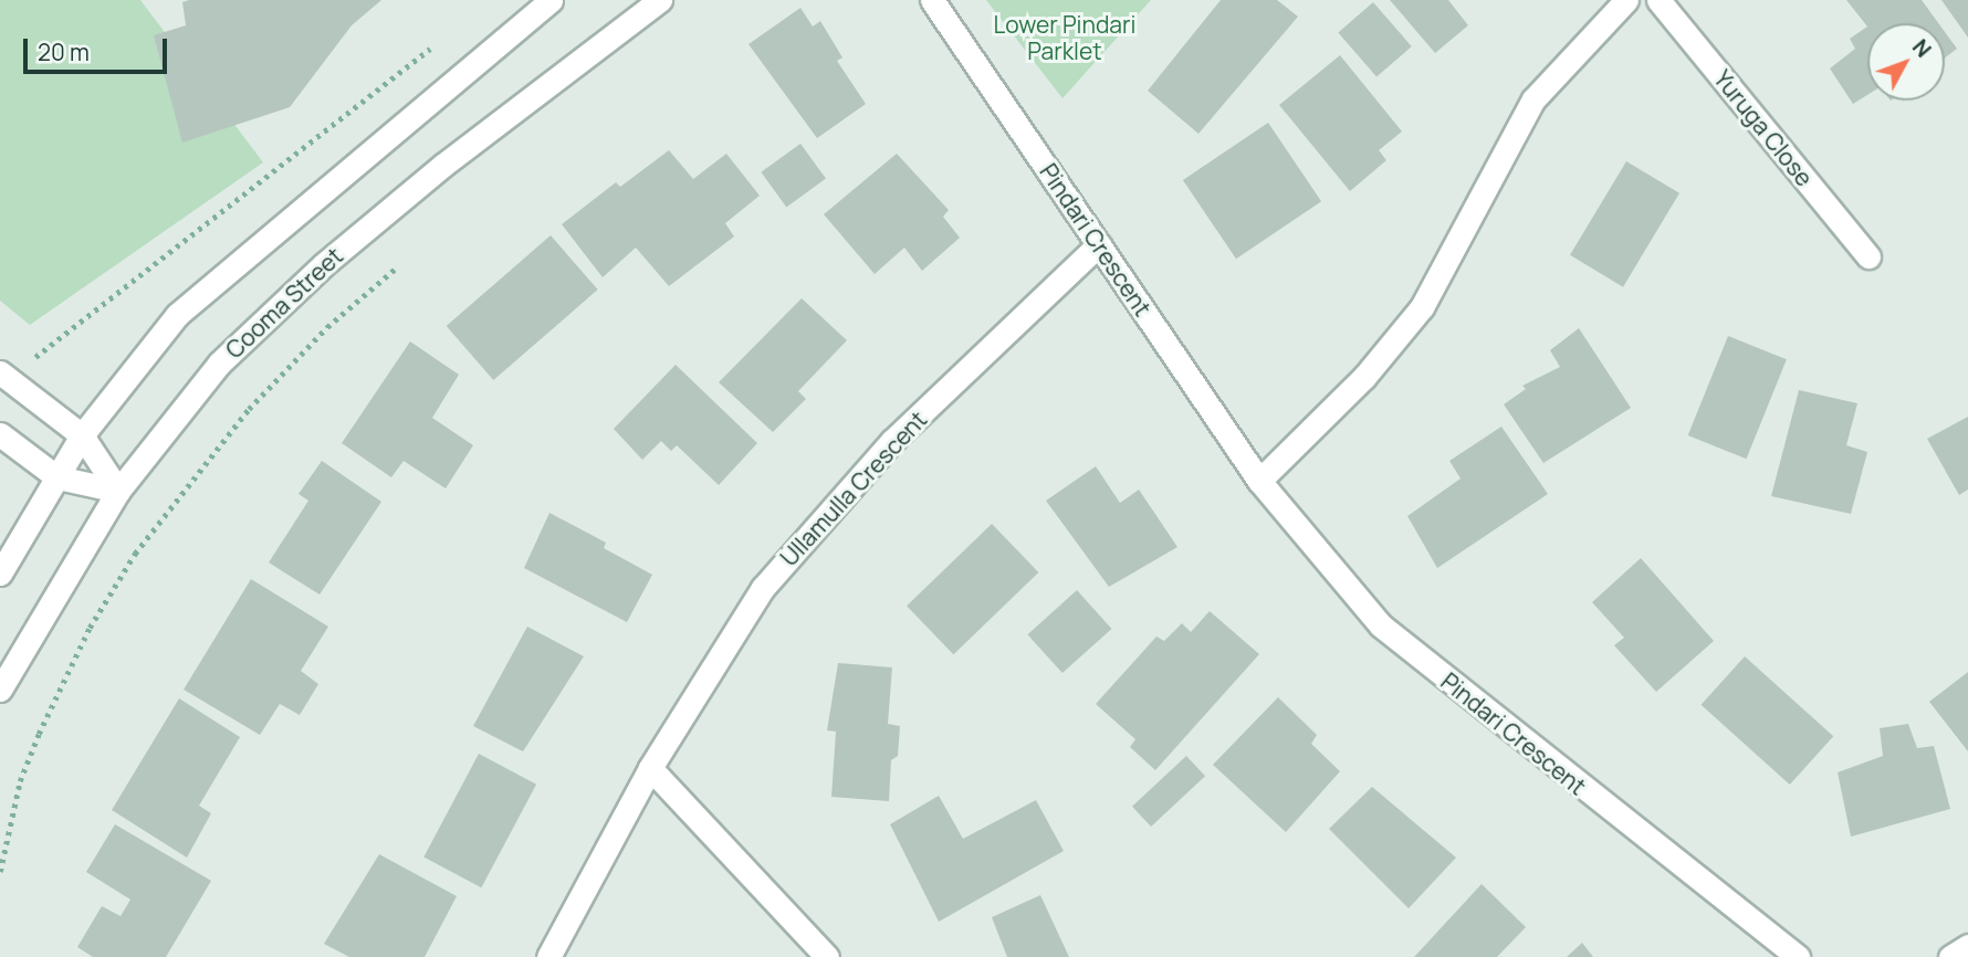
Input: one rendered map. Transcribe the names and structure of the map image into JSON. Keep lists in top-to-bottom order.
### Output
{
  "streets": {
    "street": [
      "Yuruga Close",
      "Pindari Crescent",
      "Cooma Street",
      "Ullamulla Crescent"
    ]
  },
  "crossings": [
    ["Pindari Crescent", "Ullamulla Crescent"]
  ],
  "parks": ["Lower Pindari Parklet"],
  "scale_bar": "20 m",
  "north": "top right"
}
